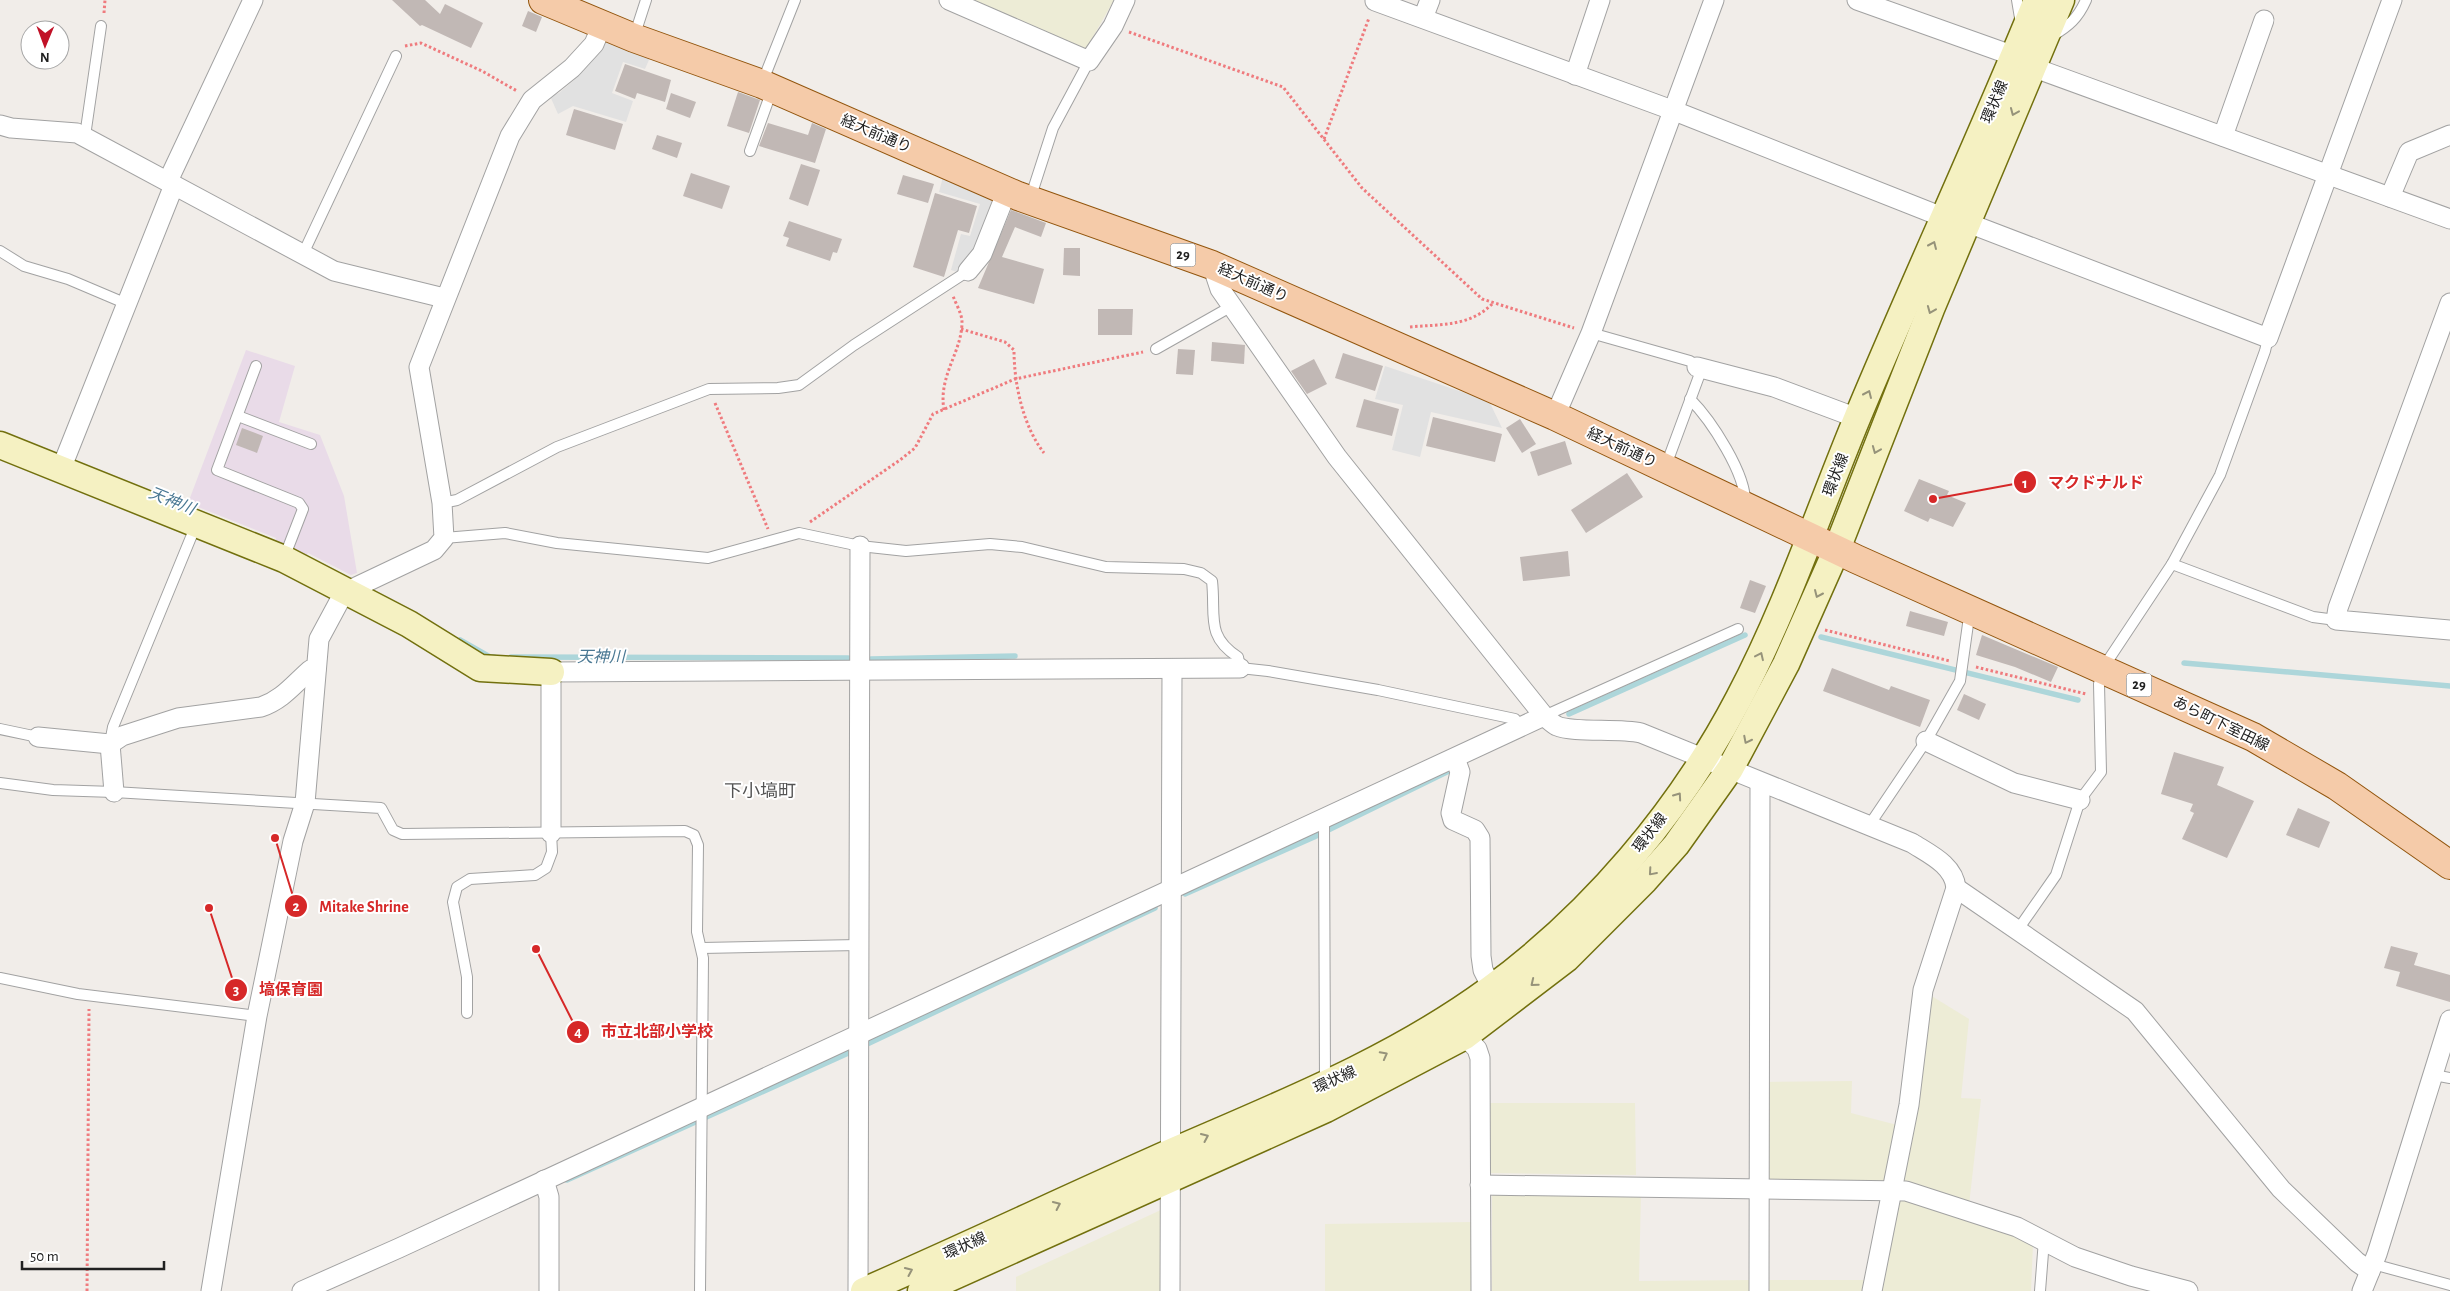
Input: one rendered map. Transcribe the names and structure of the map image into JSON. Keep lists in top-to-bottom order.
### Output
{
  "streets": {
    "main road": ["経大前通り", "29", "あら町下室田線"],
    "street": ["環状線"]
  },
  "crossings": [
    ["環状線", "経大前通り"],
    ["環状線", "あら町下室田線"],
    ["経大前通り", "あら町下室田線"]
  ],
  "districts": ["下小塙町"],
  "water": ["天神川"],
  "places": [
    "マクドナルド",
    "Mitake Shrine",
    "塙保育園",
    "市立北部小学校"
  ],
  "scale_bar": "50 m",
  "north": "bottom"
}
